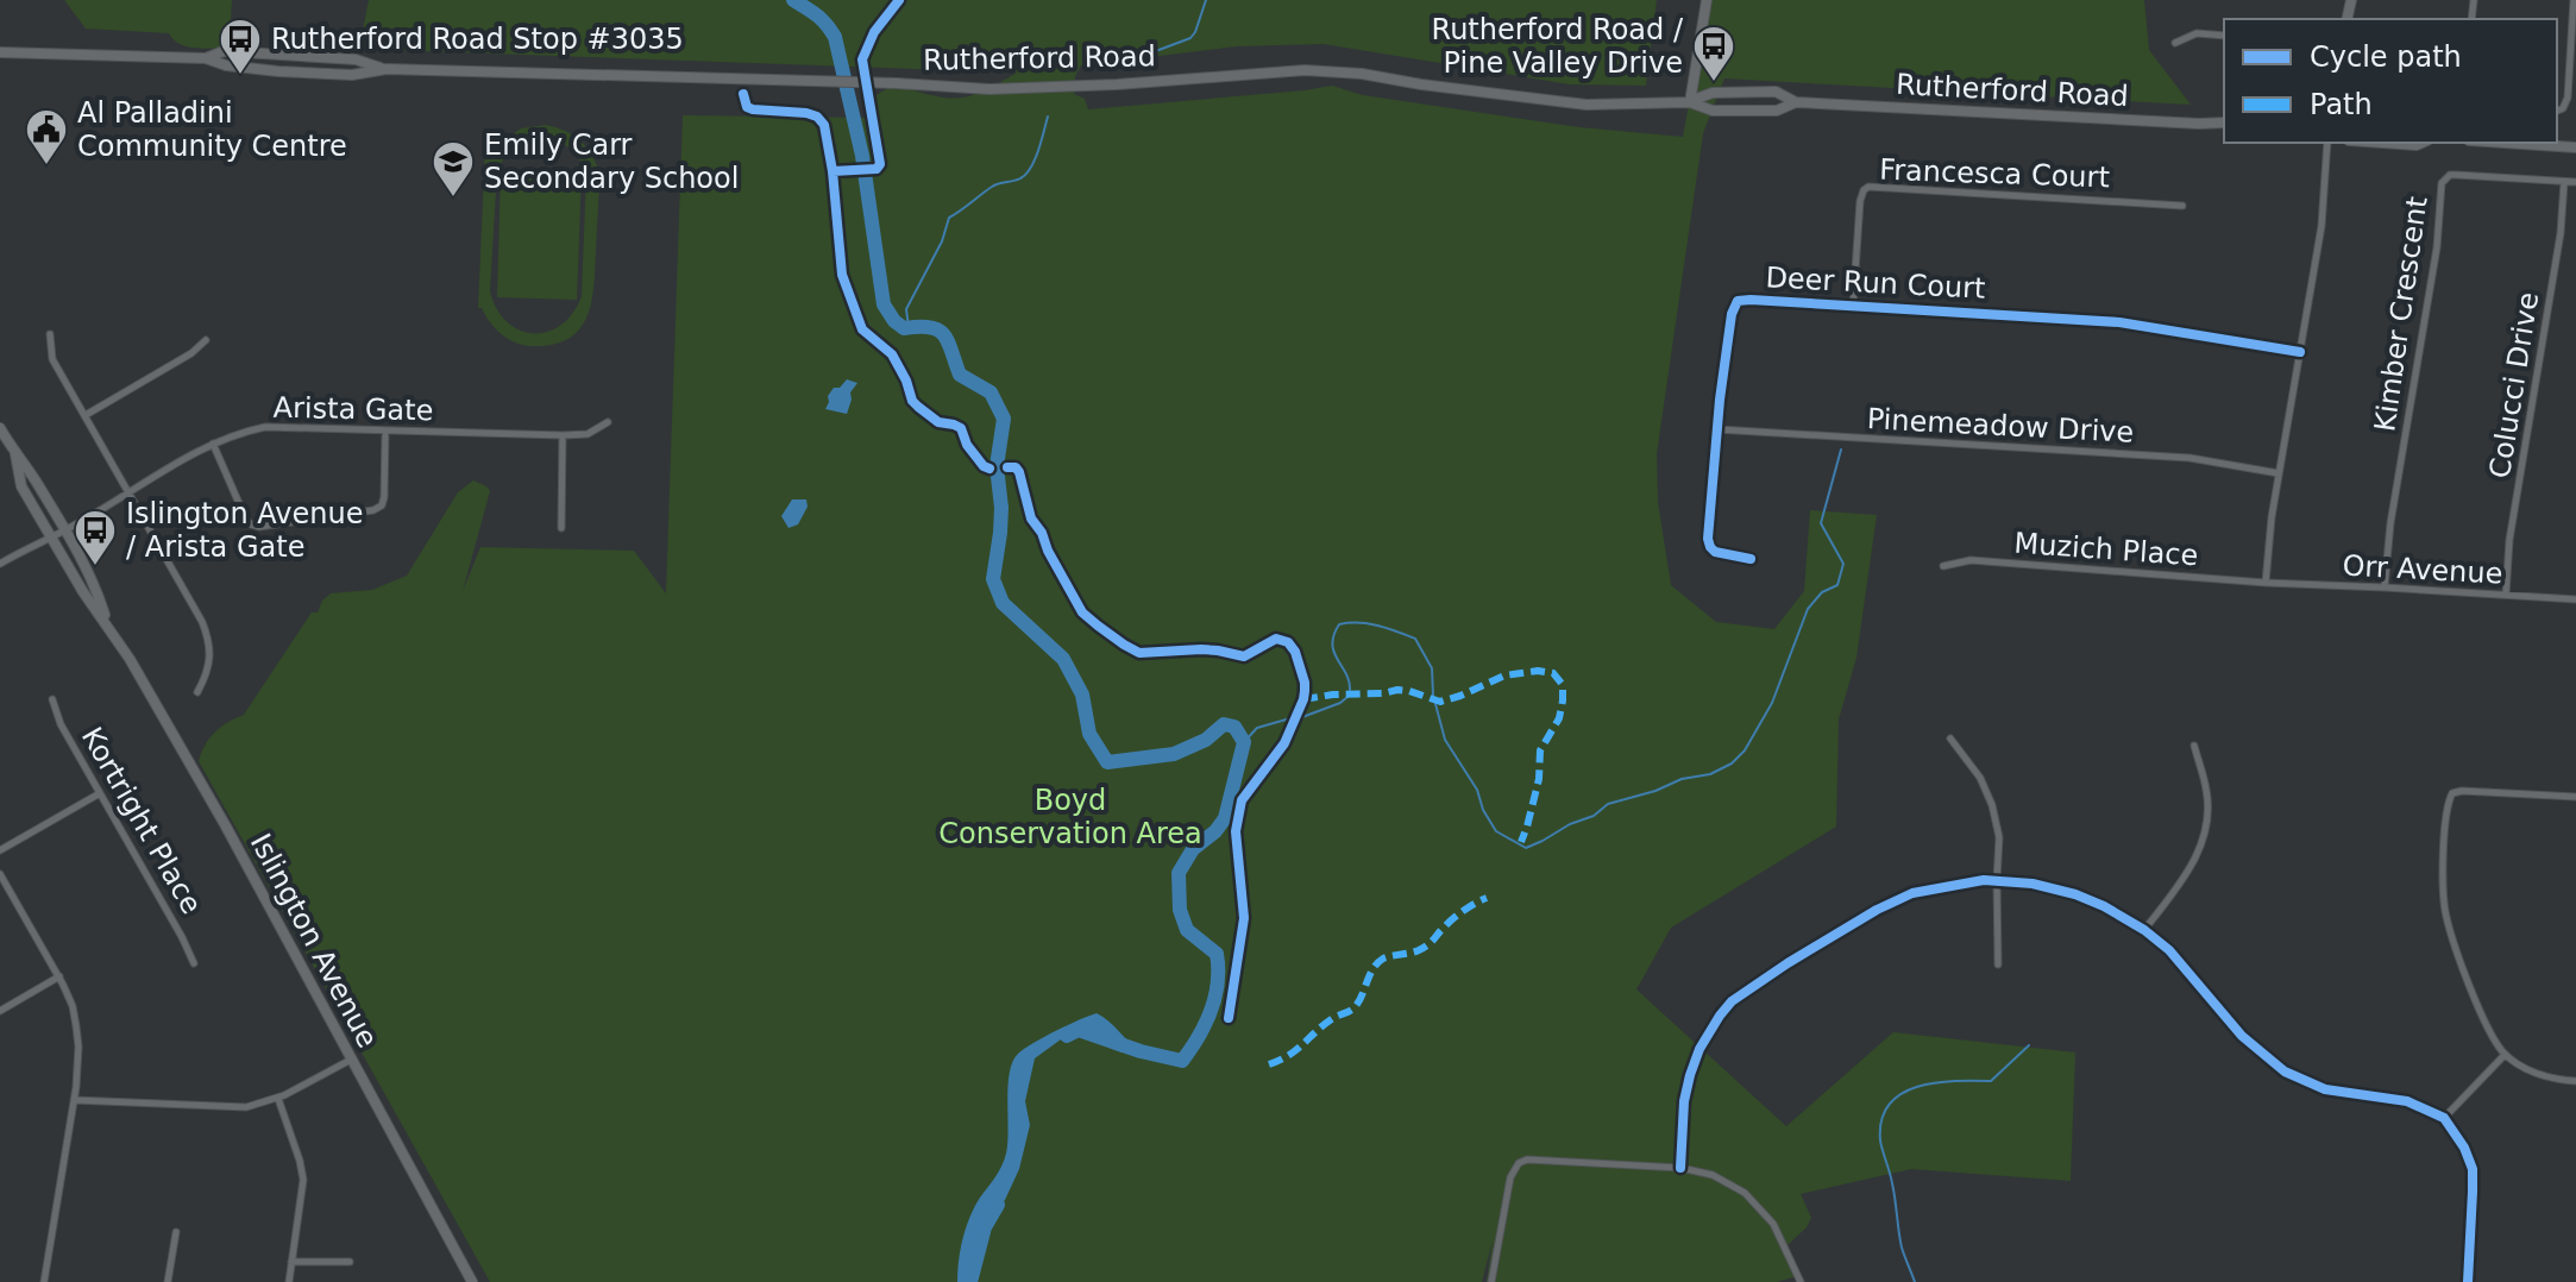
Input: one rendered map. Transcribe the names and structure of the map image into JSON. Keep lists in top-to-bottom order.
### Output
{
  "streets": {
    "main road": ["Rutherford Road", "Islington Avenue"],
    "street": [
      "Francesca Court",
      "Deer Run Court",
      "Kimber Crescent",
      "Colucci Drive",
      "Arista Gate",
      "Pinemeadow Drive",
      "Muzich Place",
      "Orr Avenue",
      "Kortright Place"
    ]
  },
  "crossings": [
    ["Francesca Court", "Deer Run Court"],
    ["Deer Run Court", "Pinemeadow Drive"],
    ["Kimber Crescent", "Colucci Drive"],
    ["Kimber Crescent", "Orr Avenue"],
    ["Colucci Drive", "Orr Avenue"],
    ["Arista Gate", "Islington Avenue"],
    ["Muzich Place", "Orr Avenue"]
  ],
  "parks": ["Boyd Conservation Area"],
  "places": {
    "bus stop": ["Rutherford Road Stop #3035", "Rutherford Road / Pine Valley Drive", "Islington Avenue / Arista Gate"],
    "public building": ["Al Palladini Community Centre"],
    "school or university": ["Emily Carr Secondary School"]
  },
  "legend": ["Cycle path", "Path"]
}
